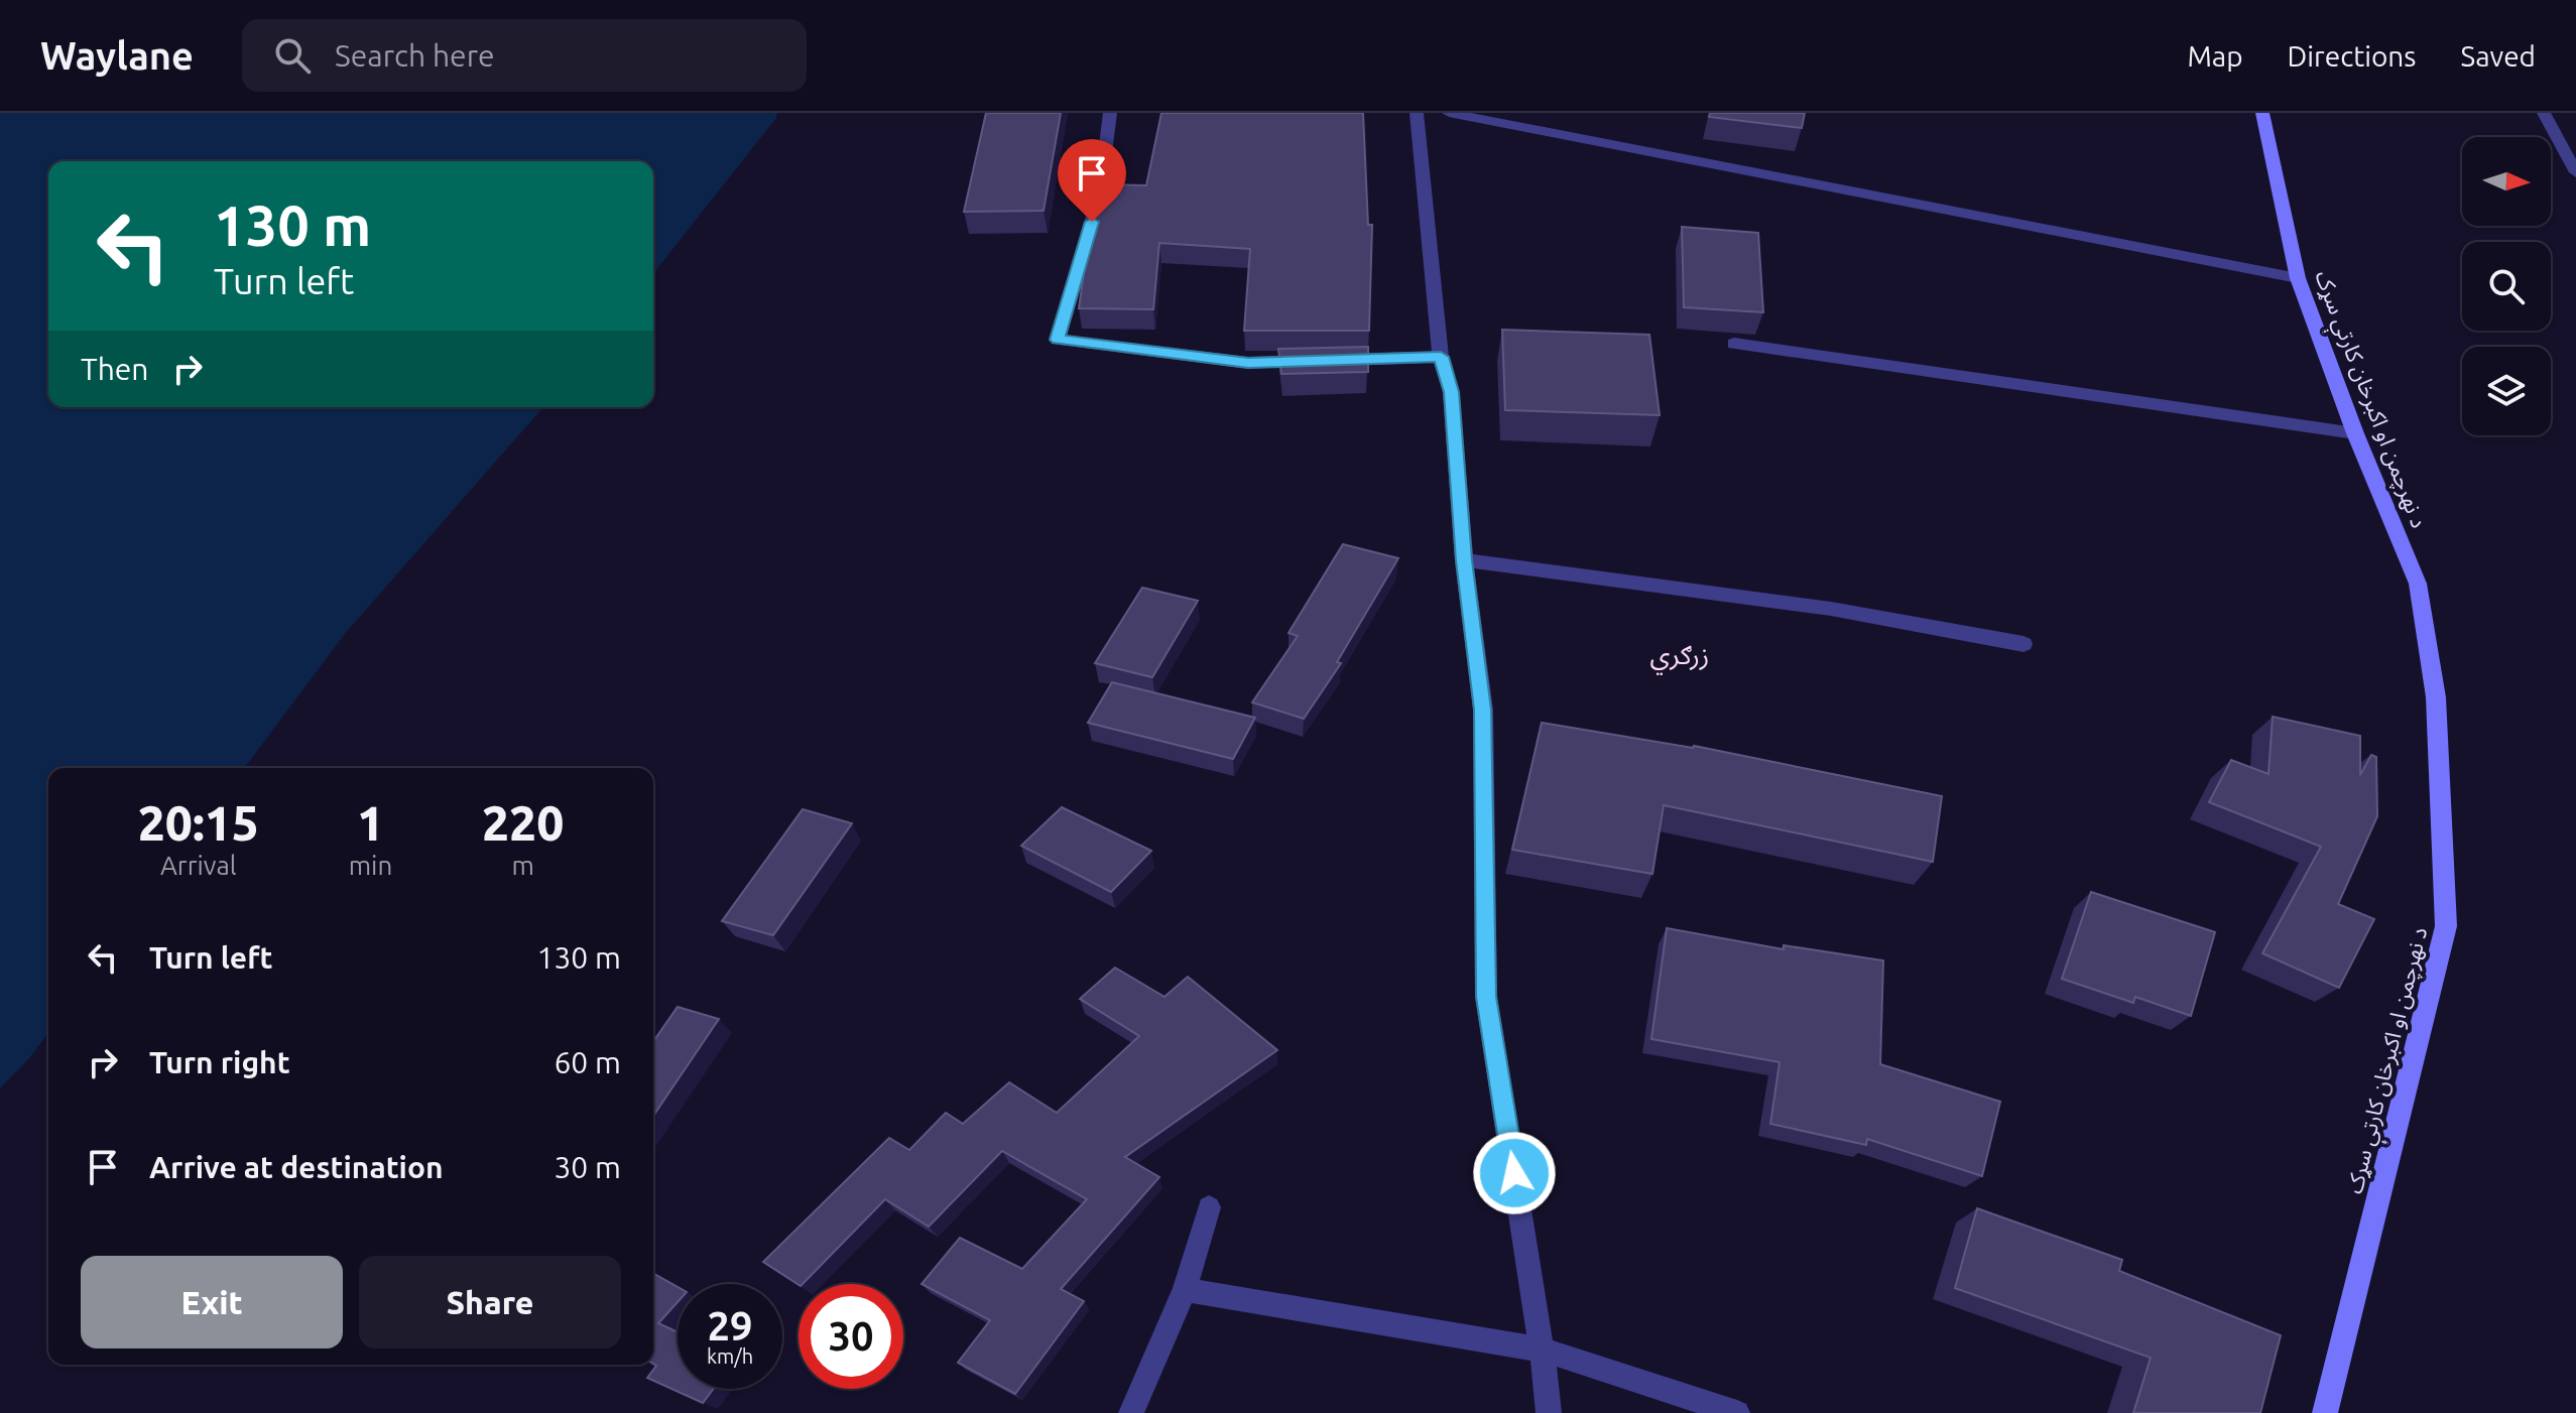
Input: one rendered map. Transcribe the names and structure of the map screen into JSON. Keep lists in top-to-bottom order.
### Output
{
  "streets": {
    "main road": ["د نهرچمن او اکبرخان کارتې سړک"]
  },
  "districts": ["زرګري"],
  "north": "right",
  "page": {
    "header": "Waylane",
    "search": "Search here",
    "nav": ["Map", "Directions", "Saved"],
    "turn": ["130 m", "Turn left"],
    "then": "Then",
    "eta": [
      "20:15",
      "Arrival",
      "1",
      "min",
      "220",
      "m"
    ],
    "list": [
      {
        "name": "Turn left",
        "value": "130 m"
      },
      {
        "name": "Turn right",
        "value": "60 m"
      },
      {
        "name": "Arrive at destination",
        "value": "30 m"
      }
    ],
    "buttons": ["Exit", "Share"],
    "speed": "29 km/h",
    "limit": "30"
  }
}
